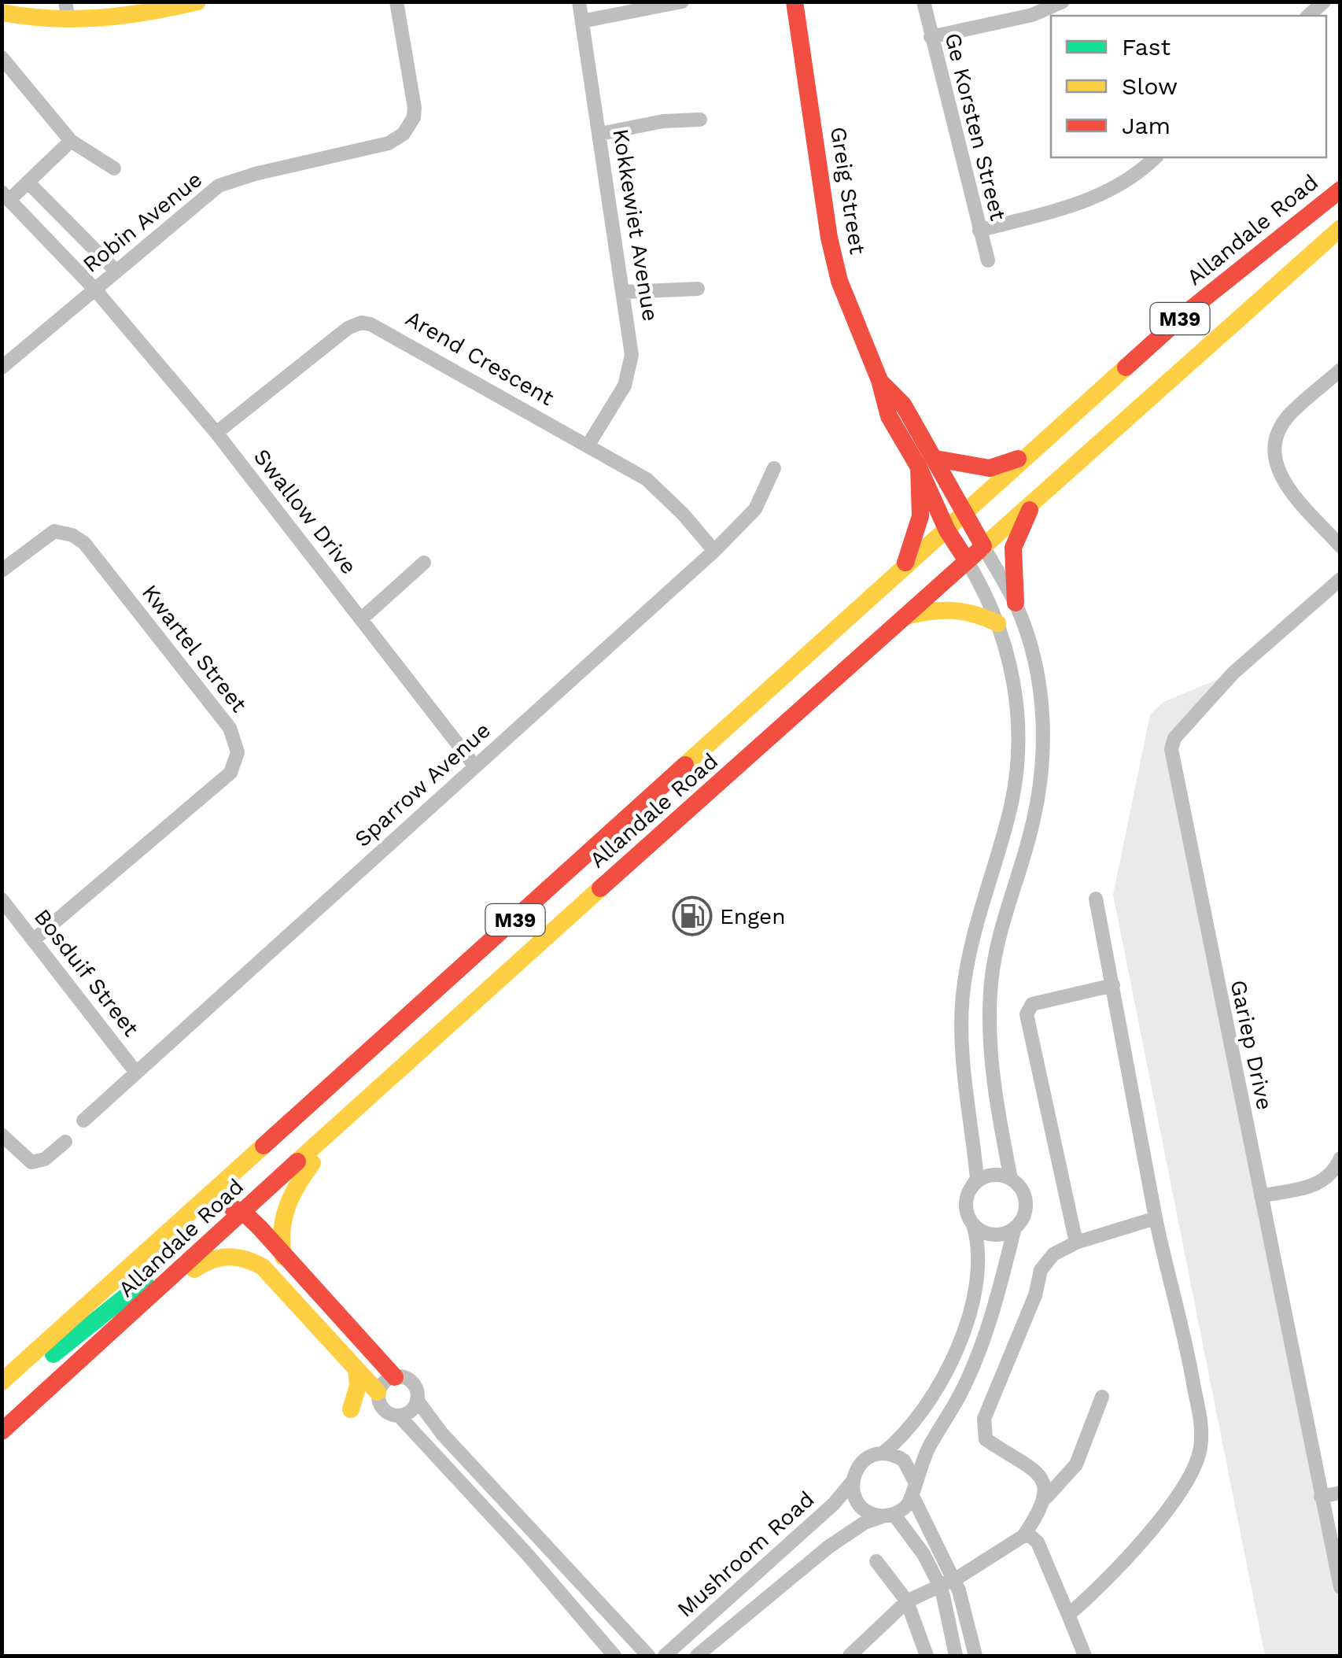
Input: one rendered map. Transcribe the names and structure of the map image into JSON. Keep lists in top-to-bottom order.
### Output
{
  "streets": {
    "main road": ["Greig Street", "Allandale Road", "M39"],
    "street": [
      "Ge Korsten Street",
      "Robin Avenue",
      "Kokkewiet Avenue",
      "Arend Crescent",
      "Swallow Drive",
      "Kwartel Street",
      "Sparrow Avenue",
      "Bosduif Street",
      "Gariep Drive",
      "Mushroom Road"
    ]
  },
  "crossings": [
    ["Greig Street", "Allandale Road"],
    ["Robin Avenue", "Swallow Drive"],
    ["Kokkewiet Avenue", "Arend Crescent"],
    ["Arend Crescent", "Swallow Drive"],
    ["Arend Crescent", "Sparrow Avenue"],
    ["Swallow Drive", "Sparrow Avenue"],
    ["Kwartel Street", "Bosduif Street"],
    ["Sparrow Avenue", "Bosduif Street"]
  ],
  "places": {
    "fuel station": ["Engen"]
  },
  "legend": ["Fast", "Slow", "Jam"]
}
